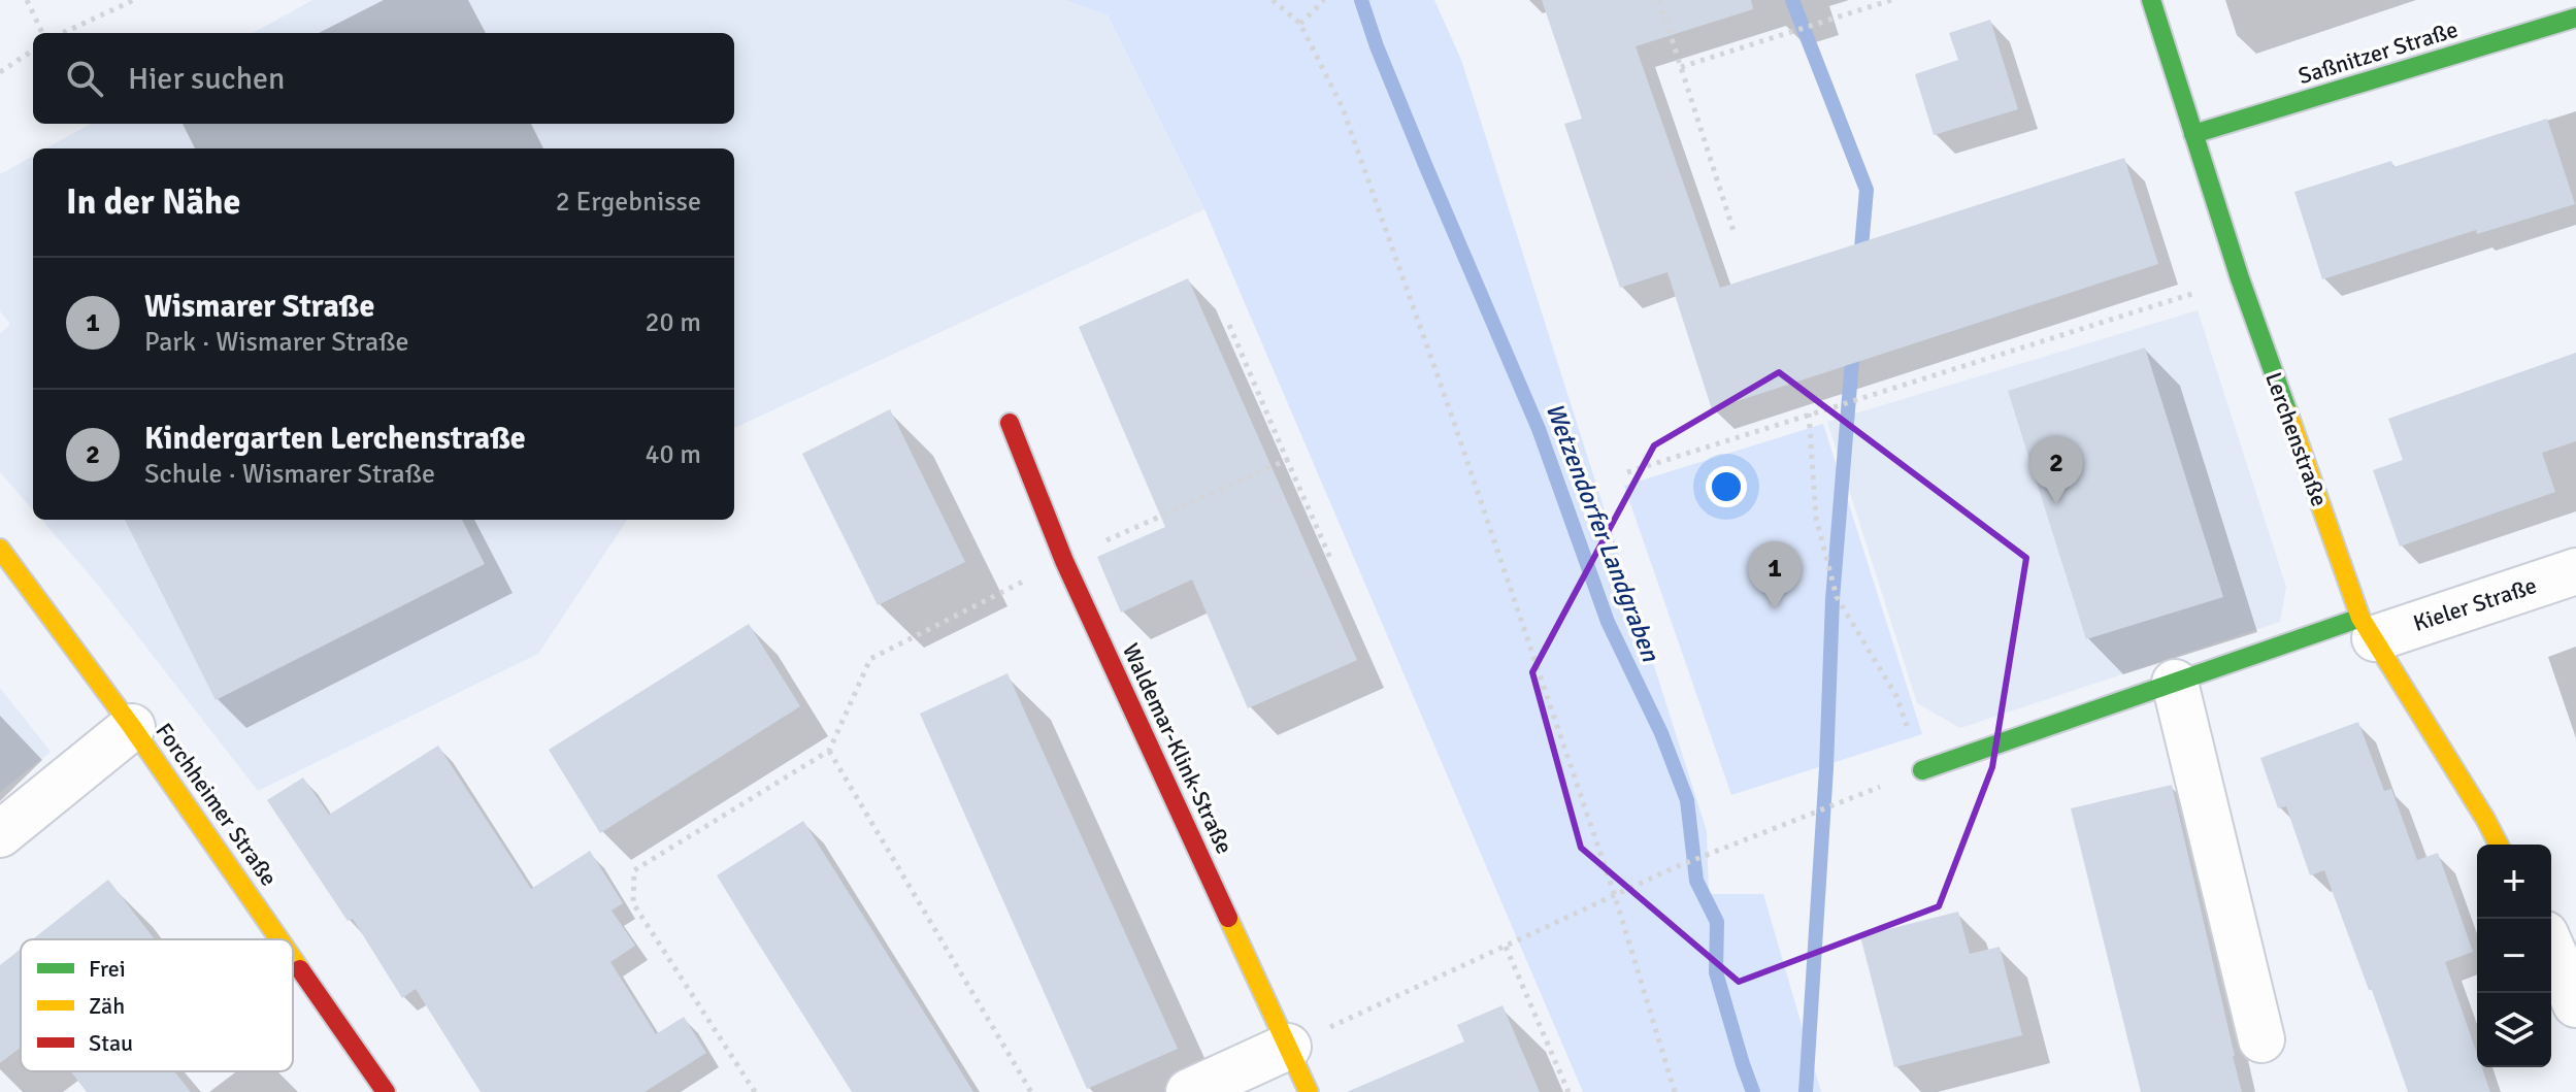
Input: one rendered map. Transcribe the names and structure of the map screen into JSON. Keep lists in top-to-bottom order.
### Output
{
  "streets": {
    "street": [
      "Saßnitzer Straße",
      "Lerchenstraße",
      "Kieler Straße",
      "Waldemar-Klink-Straße",
      "Forchheimer Straße"
    ]
  },
  "crossings": [
    ["Saßnitzer Straße", "Lerchenstraße"],
    ["Lerchenstraße", "Kieler Straße"]
  ],
  "water": ["Wetzendorfer Landgraben"],
  "legend": ["Frei", "Zäh", "Stau"],
  "page": {
    "search": "Hier suchen",
    "heading": ["In der Nähe", "2 Ergebnisse"],
    "list": [
      {
        "mark": "1",
        "name": "Wismarer Straße",
        "note": "Park · Wismarer Straße",
        "value": "20 m"
      },
      {
        "mark": "2",
        "name": "Kindergarten Lerchenstraße",
        "note": "Schule · Wismarer Straße",
        "value": "40 m"
      }
    ],
    "pins": ["2", "1"],
    "map_buttons": ["+", "−"]
  }
}
